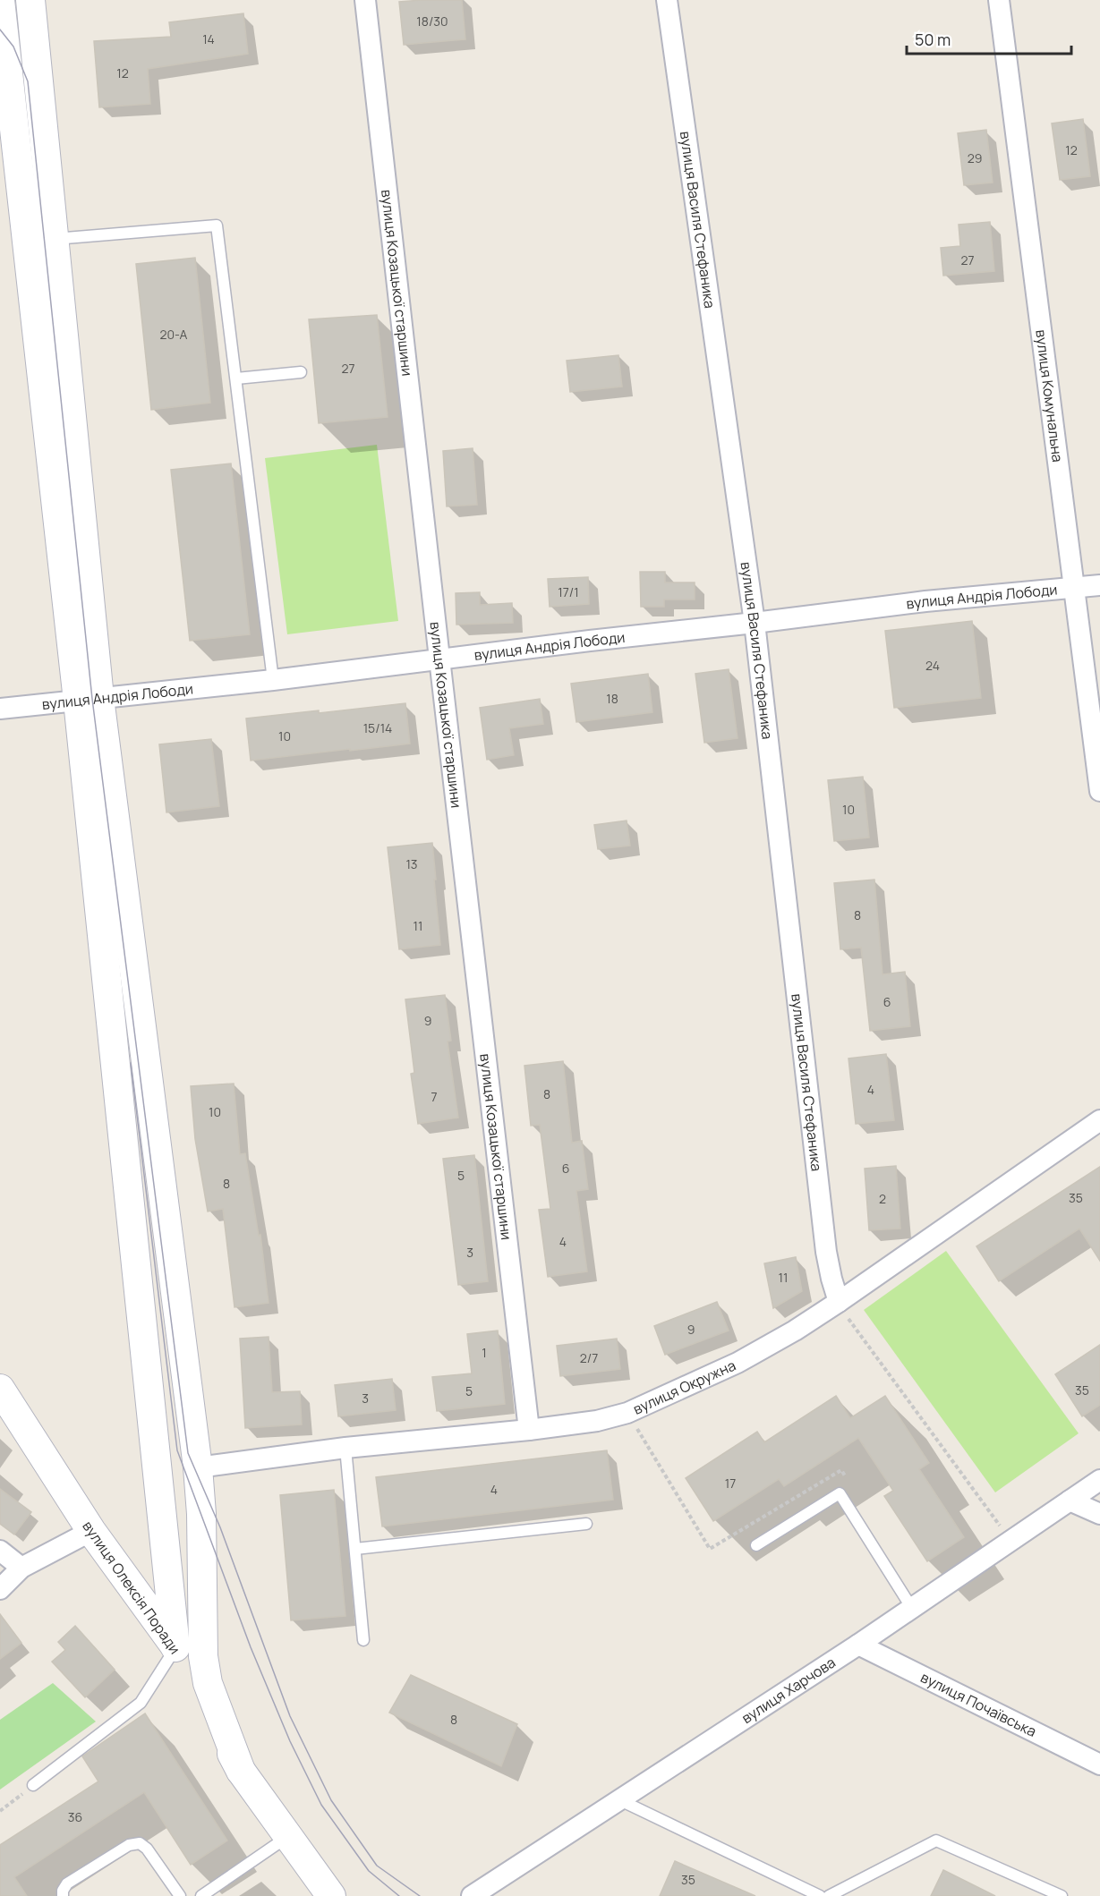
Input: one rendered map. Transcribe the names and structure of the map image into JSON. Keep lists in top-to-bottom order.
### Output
{
  "streets": {
    "main road": ["вулиця Олексія Поради"],
    "street": [
      "вулиця Василя Стефаника",
      "вулиця Козацької старшини",
      "вулиця Комунальна",
      "вулиця Андрія Лободи",
      "вулиця Окружна",
      "вулиця Харчова",
      "вулиця Почаївська"
    ]
  },
  "crossings": [
    ["вулиця Василя Стефаника", "вулиця Андрія Лободи"],
    ["вулиця Василя Стефаника", "вулиця Окружна"],
    ["вулиця Козацької старшини", "вулиця Андрія Лободи"],
    ["вулиця Козацької старшини", "вулиця Окружна"],
    ["вулиця Комунальна", "вулиця Андрія Лободи"],
    ["вулиця Харчова", "вулиця Почаївська"]
  ],
  "house_numbers": [
    "18/30",
    "14",
    "12",
    "12",
    "29",
    "27",
    "20-А",
    "27",
    "17/1",
    "24",
    "18",
    "15/14",
    "10",
    "10",
    "13",
    "8",
    "11",
    "6",
    "9",
    "4",
    "8",
    "7",
    "10",
    "6",
    "5",
    "8",
    "35",
    "2",
    "4",
    "3",
    "11",
    "9",
    "1",
    "2/7",
    "35",
    "5",
    "3",
    "17",
    "4",
    "8",
    "36",
    "35"
  ],
  "scale_bar": "50 m"
}
